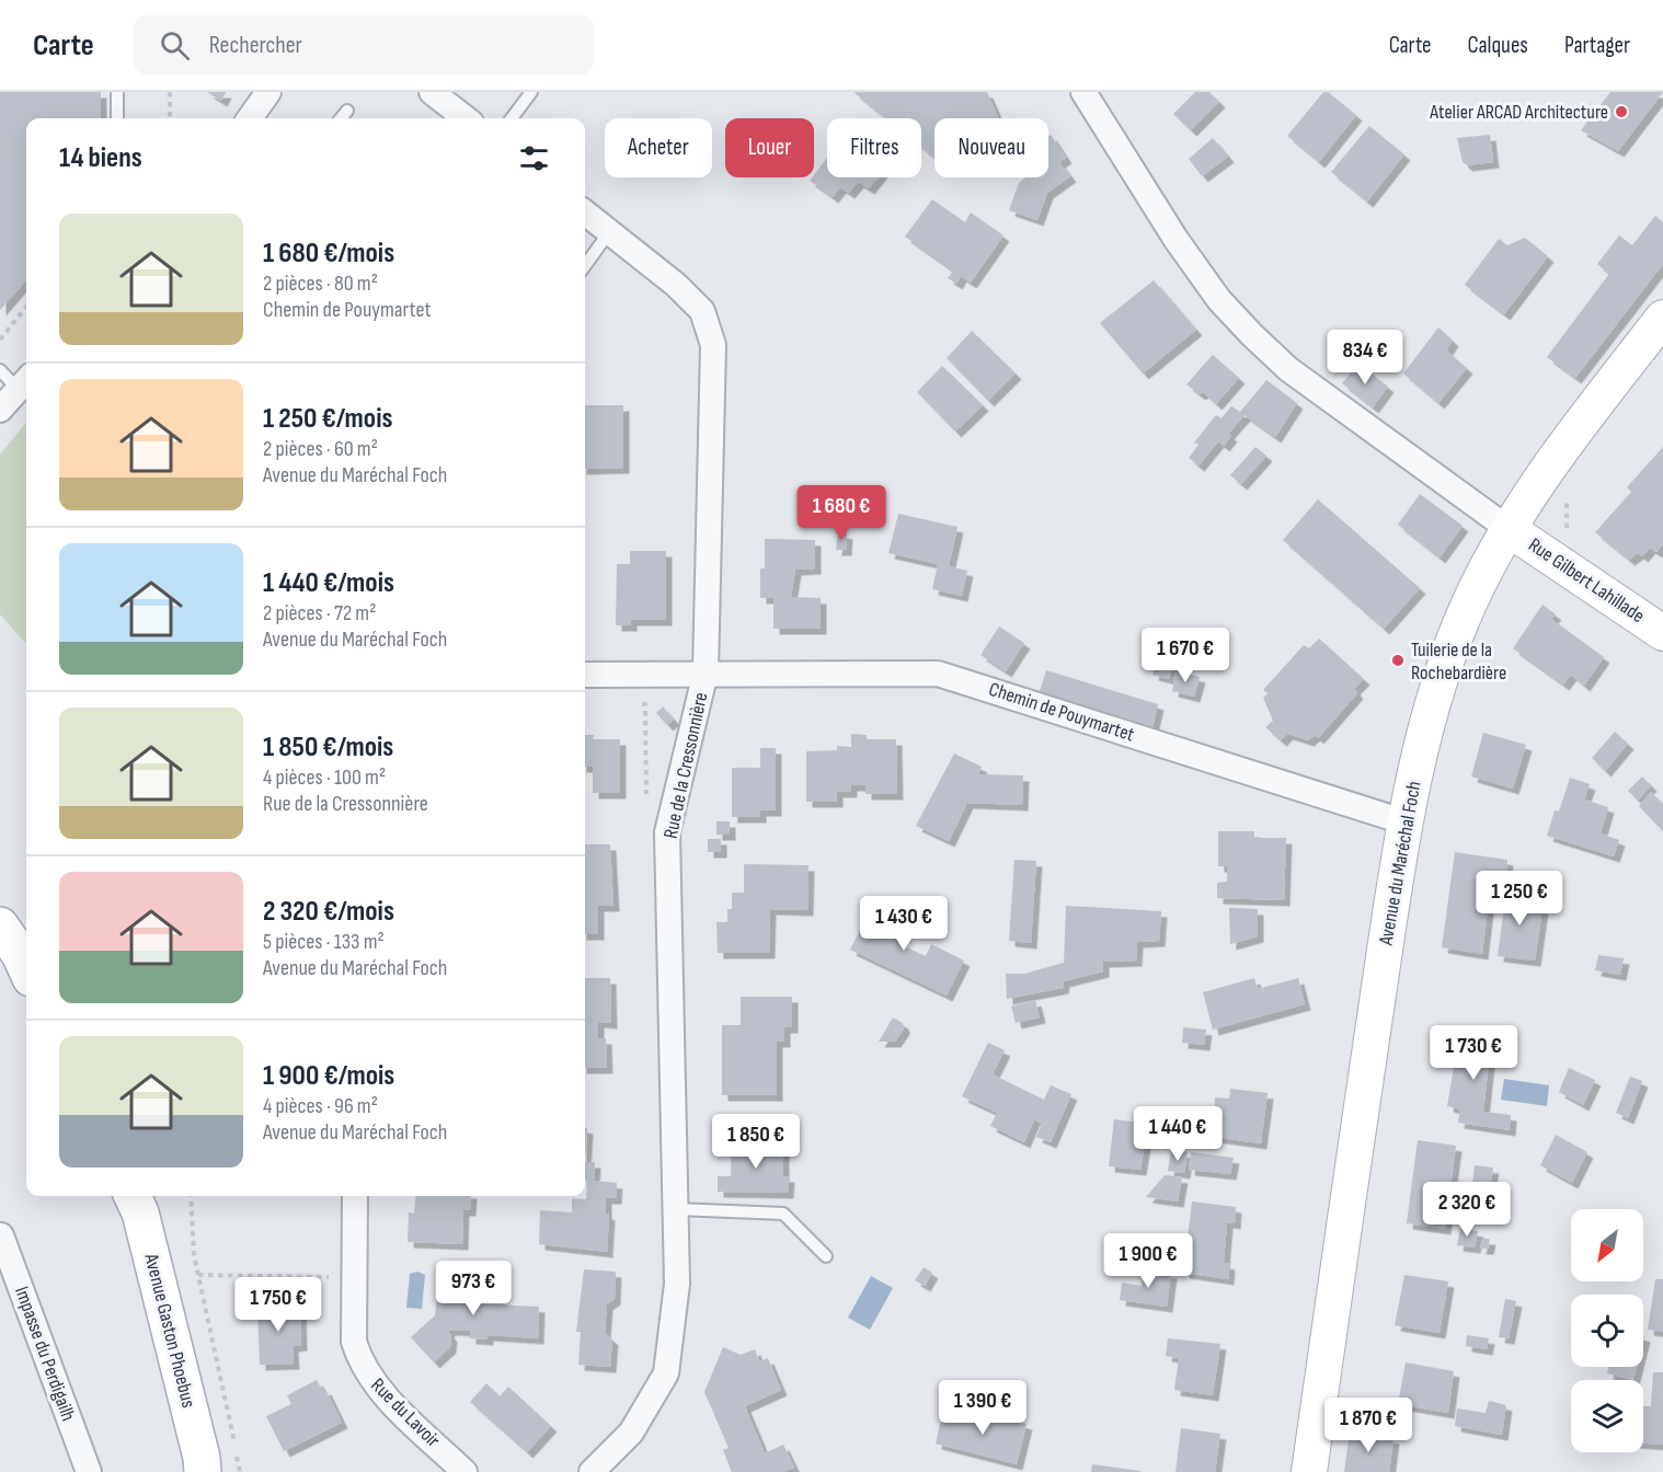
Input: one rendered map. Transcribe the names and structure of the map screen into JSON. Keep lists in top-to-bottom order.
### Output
{
  "streets": {
    "main road": ["Rue Gilbert Lahillade", "Avenue du Maréchal Foch", "Avenue Gaston Phoebus"],
    "street": [
      "Chemin de Pouymartet",
      "Rue de la Cressonnière",
      "Impasse du Perdigailh",
      "Rue du Lavoir"
    ]
  },
  "crossings": [
    ["Rue Gilbert Lahillade", "Avenue du Maréchal Foch"],
    ["Chemin de Pouymartet", "Rue de la Cressonnière"],
    ["Chemin de Pouymartet", "Avenue du Maréchal Foch"]
  ],
  "places": ["Atelier ARCAD Architecture", "Tuilerie de la Rochebardière"],
  "north": "bottom left",
  "page": {
    "header": "Carte",
    "search": "Rechercher",
    "nav": ["Carte", "Calques", "Partager"],
    "chip": [
      "Acheter",
      "Louer",
      "Filtres",
      "Nouveau"
    ],
    "heading": "14 biens",
    "list": [
      {
        "name": "1 680 €/mois",
        "note": "2 pièces · 80 m² · Chemin de Pouymartet"
      },
      {
        "name": "1 250 €/mois",
        "note": "2 pièces · 60 m² · Avenue du Maréchal Foch"
      },
      {
        "name": "1 440 €/mois",
        "note": "2 pièces · 72 m² · Avenue du Maréchal Foch"
      },
      {
        "name": "1 850 €/mois",
        "note": "4 pièces · 100 m² · Rue de la Cressonnière"
      },
      {
        "name": "2 320 €/mois",
        "note": "5 pièces · 133 m² · Avenue du Maréchal Foch"
      },
      {
        "name": "1 900 €/mois",
        "note": "4 pièces · 96 m² · Avenue du Maréchal Foch"
      }
    ],
    "price": [
      "834 €",
      "1 680 €",
      "1 670 €",
      "1 250 €",
      "1 430 €",
      "1 730 €",
      "1 440 €",
      "1 850 €",
      "2 320 €",
      "1 900 €",
      "973 €",
      "1 750 €",
      "1 390 €",
      "1 870 €"
    ]
  }
}
